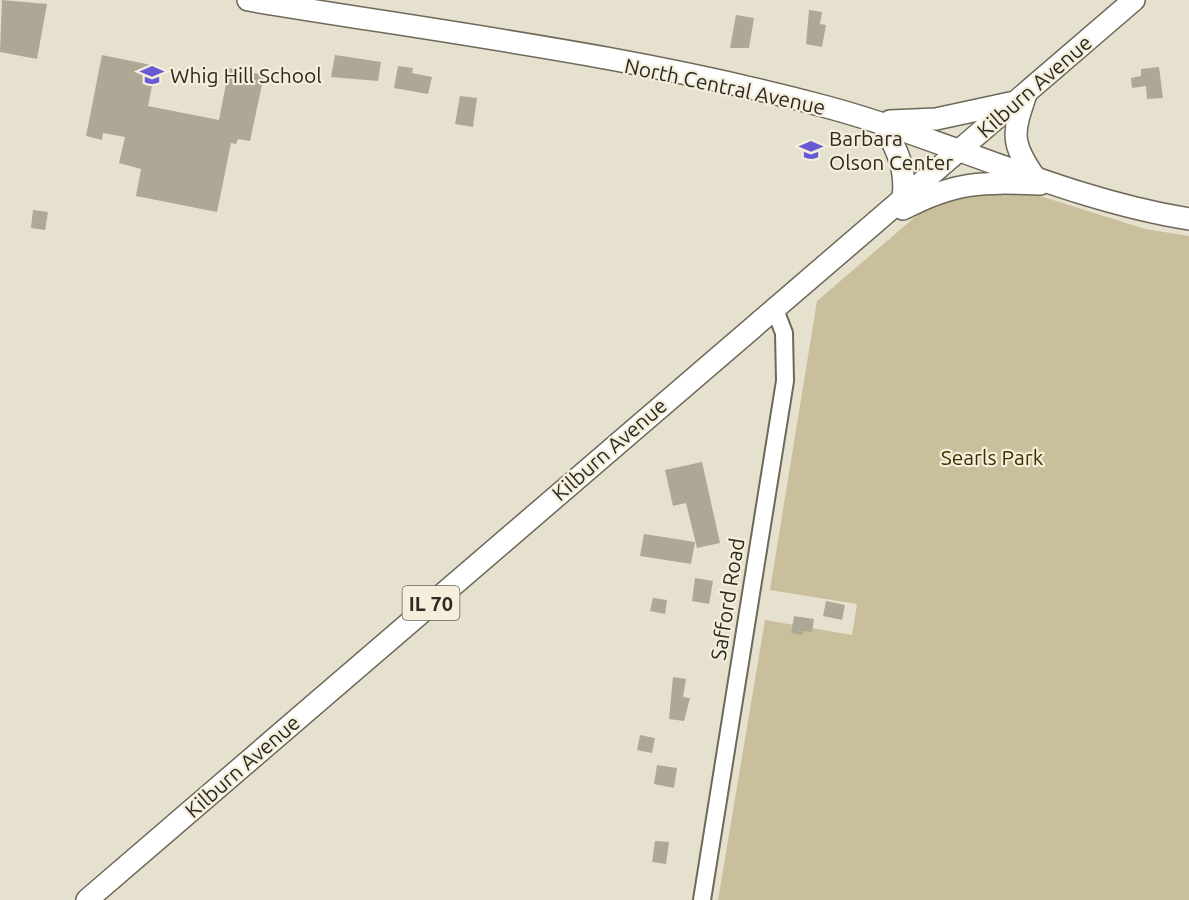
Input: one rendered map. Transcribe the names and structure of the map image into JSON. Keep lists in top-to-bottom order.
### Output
{
  "streets": {
    "main road": ["North Central Avenue", "Kilburn Avenue", "IL 70"],
    "street": ["Safford Road"]
  },
  "crossings": [
    ["North Central Avenue", "Kilburn Avenue"],
    ["Kilburn Avenue", "Safford Road"]
  ],
  "parks": ["Searls Park"],
  "places": {
    "school or university": ["Whig Hill School", "Barbara Olson Center"]
  }
}
